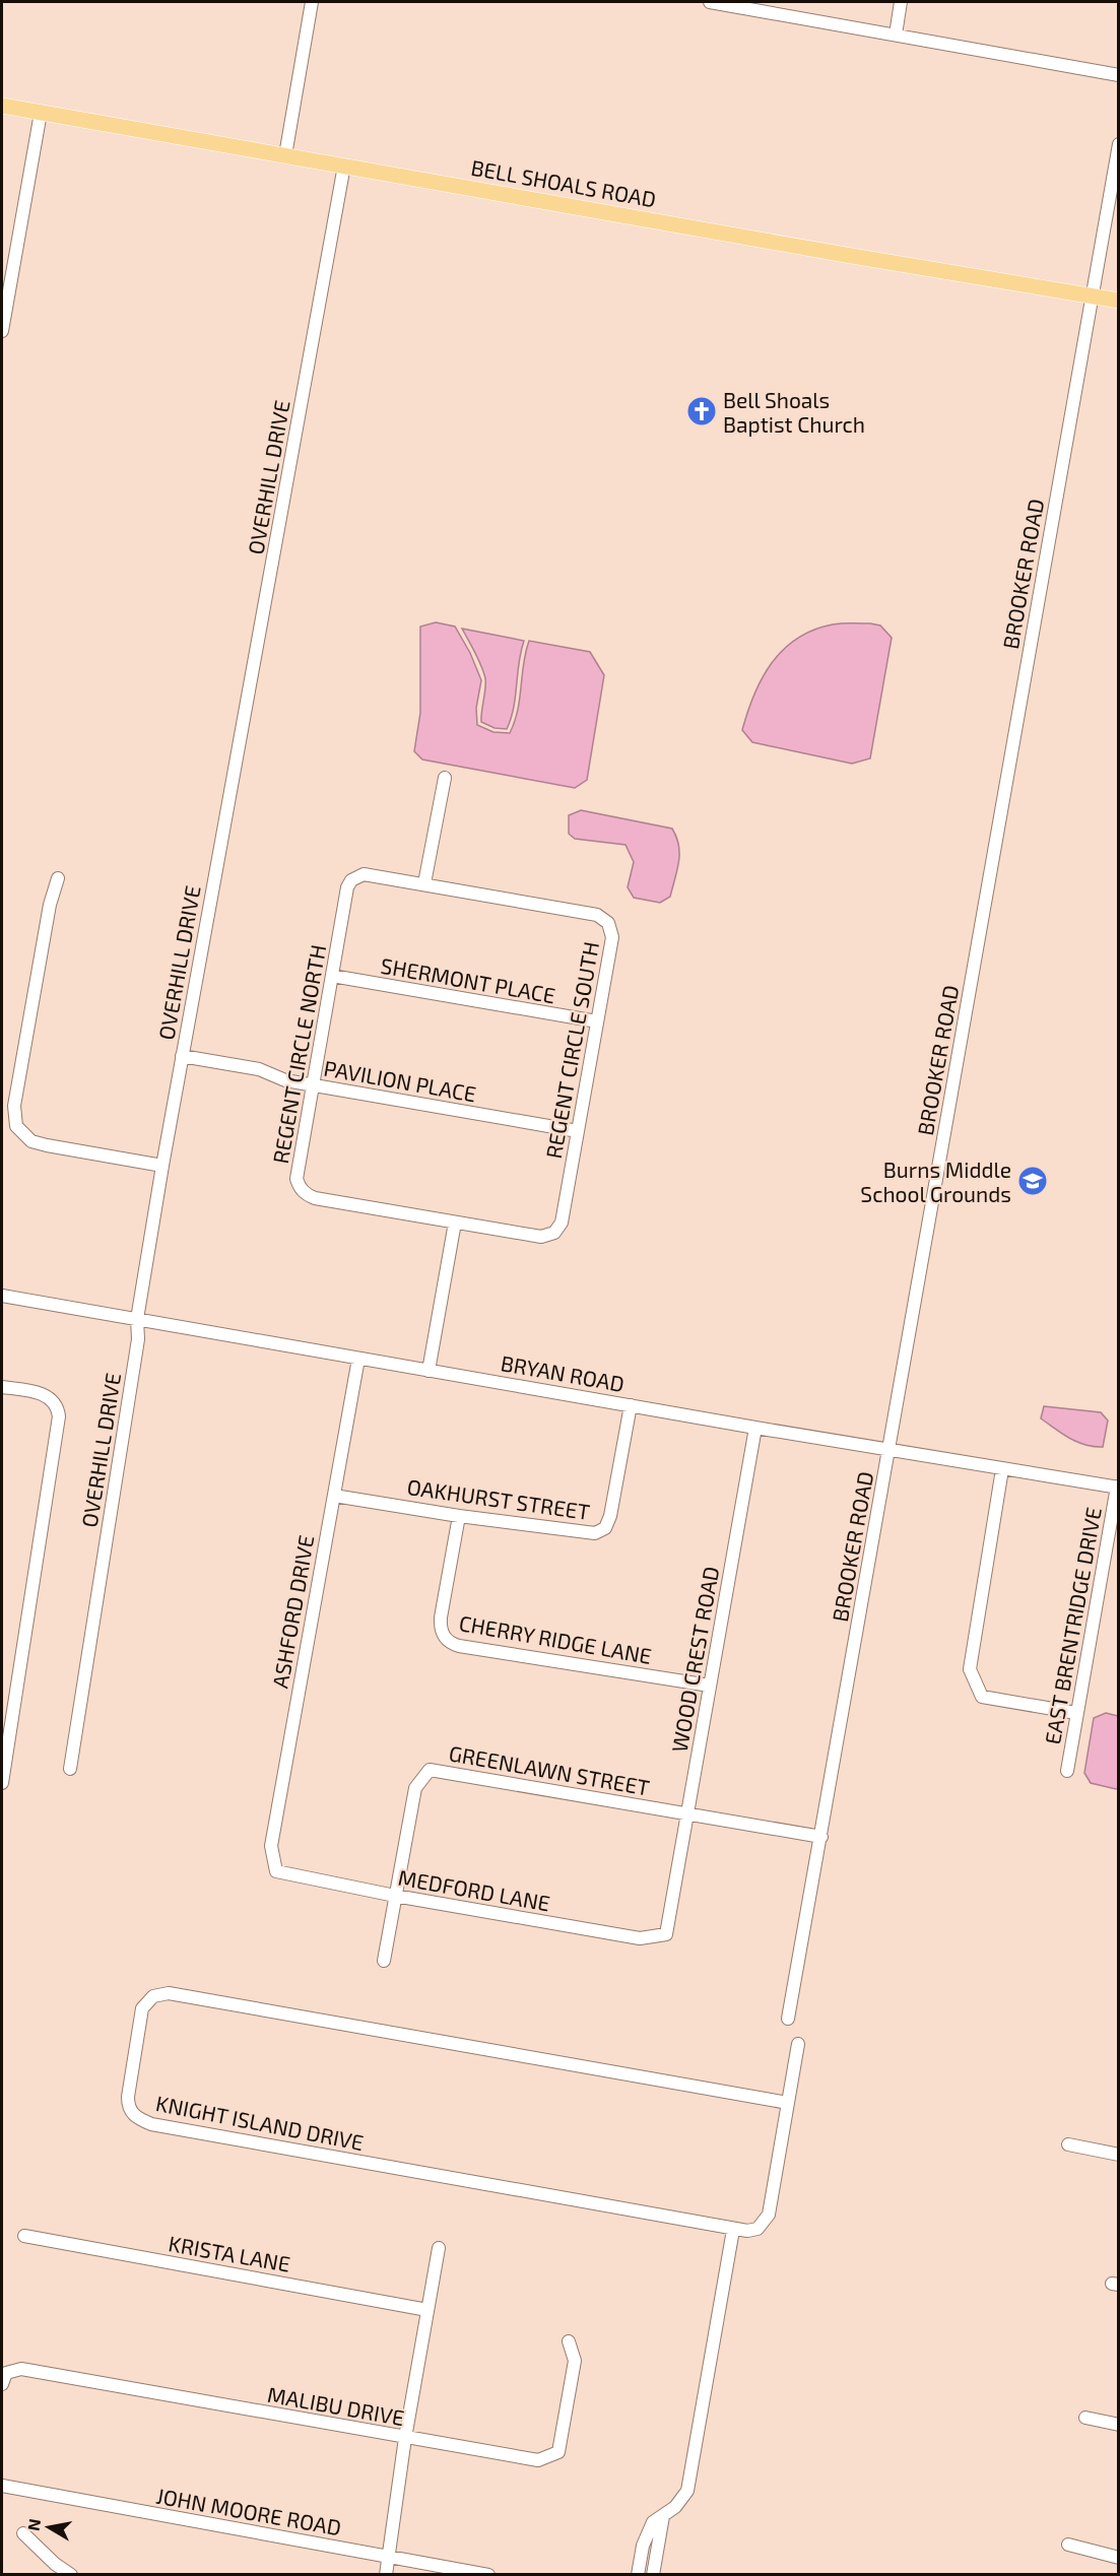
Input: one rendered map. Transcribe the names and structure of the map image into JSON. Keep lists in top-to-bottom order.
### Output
{
  "streets": {
    "main road": ["BELL SHOALS ROAD"],
    "street": [
      "OVERHILL DRIVE",
      "BROOKER ROAD",
      "SHERMONT PLACE",
      "REGENT CIRCLE SOUTH",
      "REGENT CIRCLE NORTH",
      "PAVILION PLACE",
      "BRYAN ROAD",
      "OAKHURST STREET",
      "ASHFORD DRIVE",
      "EAST BRENTRIDGE DRIVE",
      "CHERRY RIDGE LANE",
      "WOOD CREST ROAD",
      "GREENLAWN STREET",
      "MEDFORD LANE",
      "KNIGHT ISLAND DRIVE",
      "KRISTA LANE",
      "MALIBU DRIVE",
      "JOHN MOORE ROAD"
    ]
  },
  "crossings": [
    ["BELL SHOALS ROAD", "OVERHILL DRIVE"],
    ["BELL SHOALS ROAD", "BROOKER ROAD"],
    ["OVERHILL DRIVE", "PAVILION PLACE"],
    ["OVERHILL DRIVE", "BRYAN ROAD"],
    ["BROOKER ROAD", "BRYAN ROAD"],
    ["BROOKER ROAD", "GREENLAWN STREET"],
    ["SHERMONT PLACE", "REGENT CIRCLE SOUTH"],
    ["SHERMONT PLACE", "REGENT CIRCLE NORTH"],
    ["REGENT CIRCLE SOUTH", "REGENT CIRCLE NORTH"],
    ["REGENT CIRCLE SOUTH", "PAVILION PLACE"],
    ["REGENT CIRCLE NORTH", "PAVILION PLACE"],
    ["BRYAN ROAD", "OAKHURST STREET"],
    ["BRYAN ROAD", "ASHFORD DRIVE"],
    ["BRYAN ROAD", "EAST BRENTRIDGE DRIVE"],
    ["BRYAN ROAD", "WOOD CREST ROAD"],
    ["OAKHURST STREET", "ASHFORD DRIVE"],
    ["OAKHURST STREET", "CHERRY RIDGE LANE"],
    ["ASHFORD DRIVE", "MEDFORD LANE"],
    ["CHERRY RIDGE LANE", "WOOD CREST ROAD"],
    ["WOOD CREST ROAD", "GREENLAWN STREET"],
    ["WOOD CREST ROAD", "MEDFORD LANE"],
    ["GREENLAWN STREET", "MEDFORD LANE"]
  ],
  "places": {
    "church": ["Bell Shoals Baptist Church"],
    "school or university": ["Burns Middle School Grounds"]
  },
  "north": "left"
}
